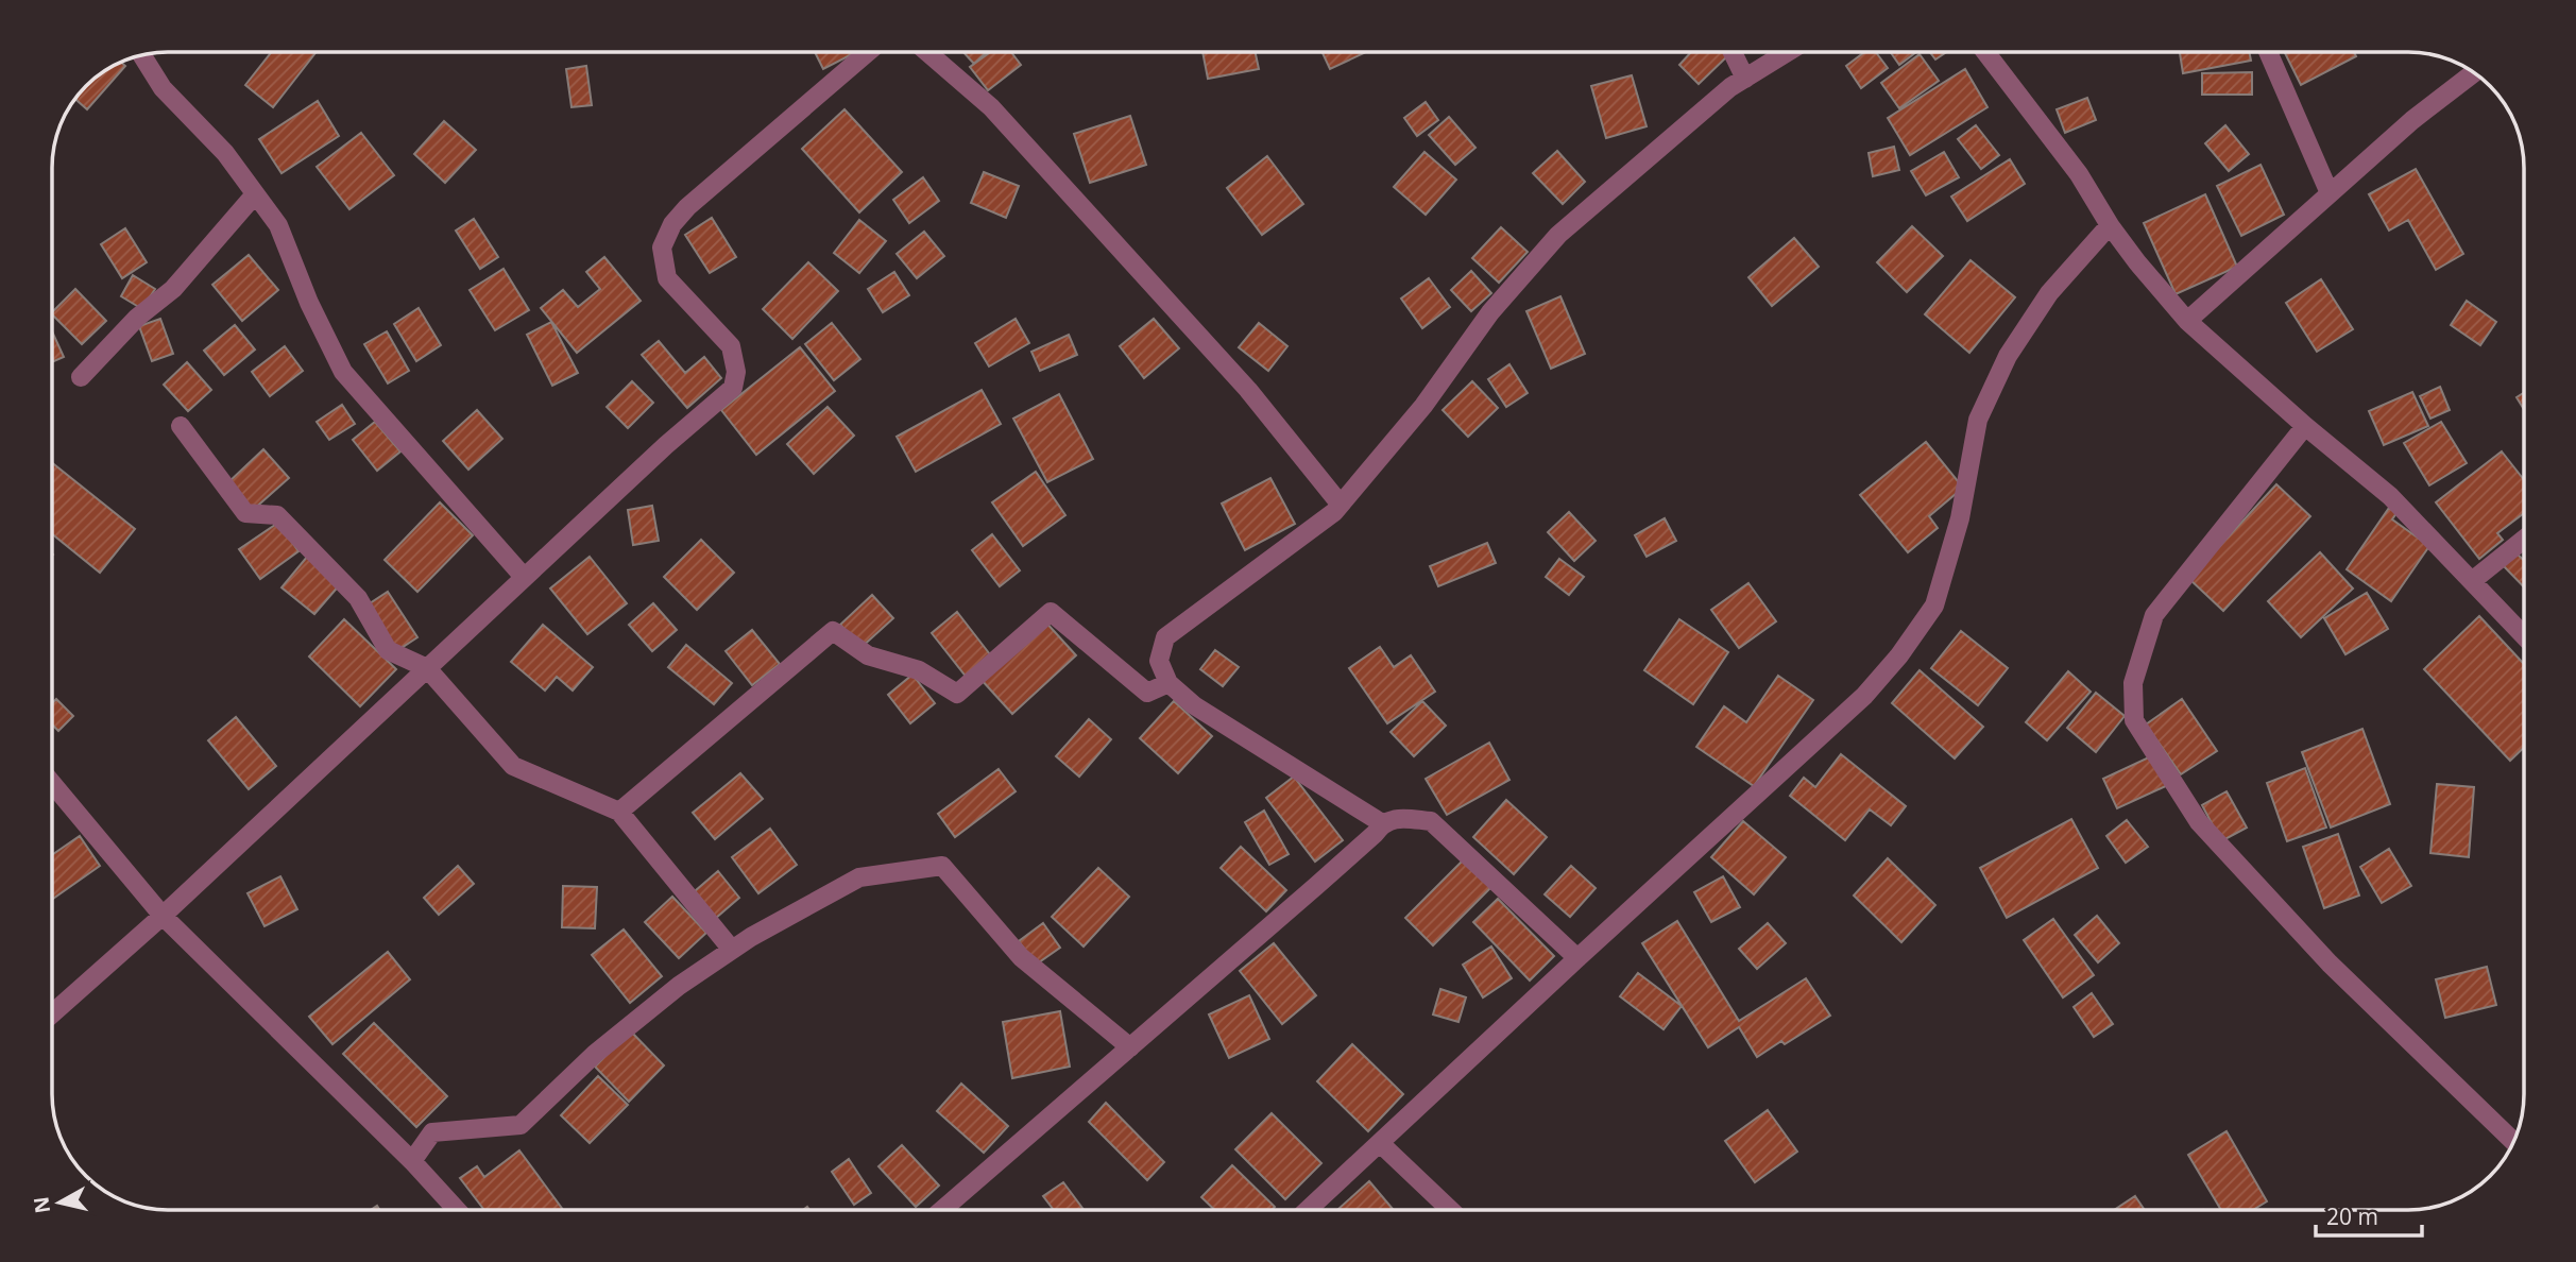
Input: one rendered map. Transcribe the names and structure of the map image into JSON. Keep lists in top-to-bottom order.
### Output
{
  "scale_bar": "20 m",
  "north": "left"
}
